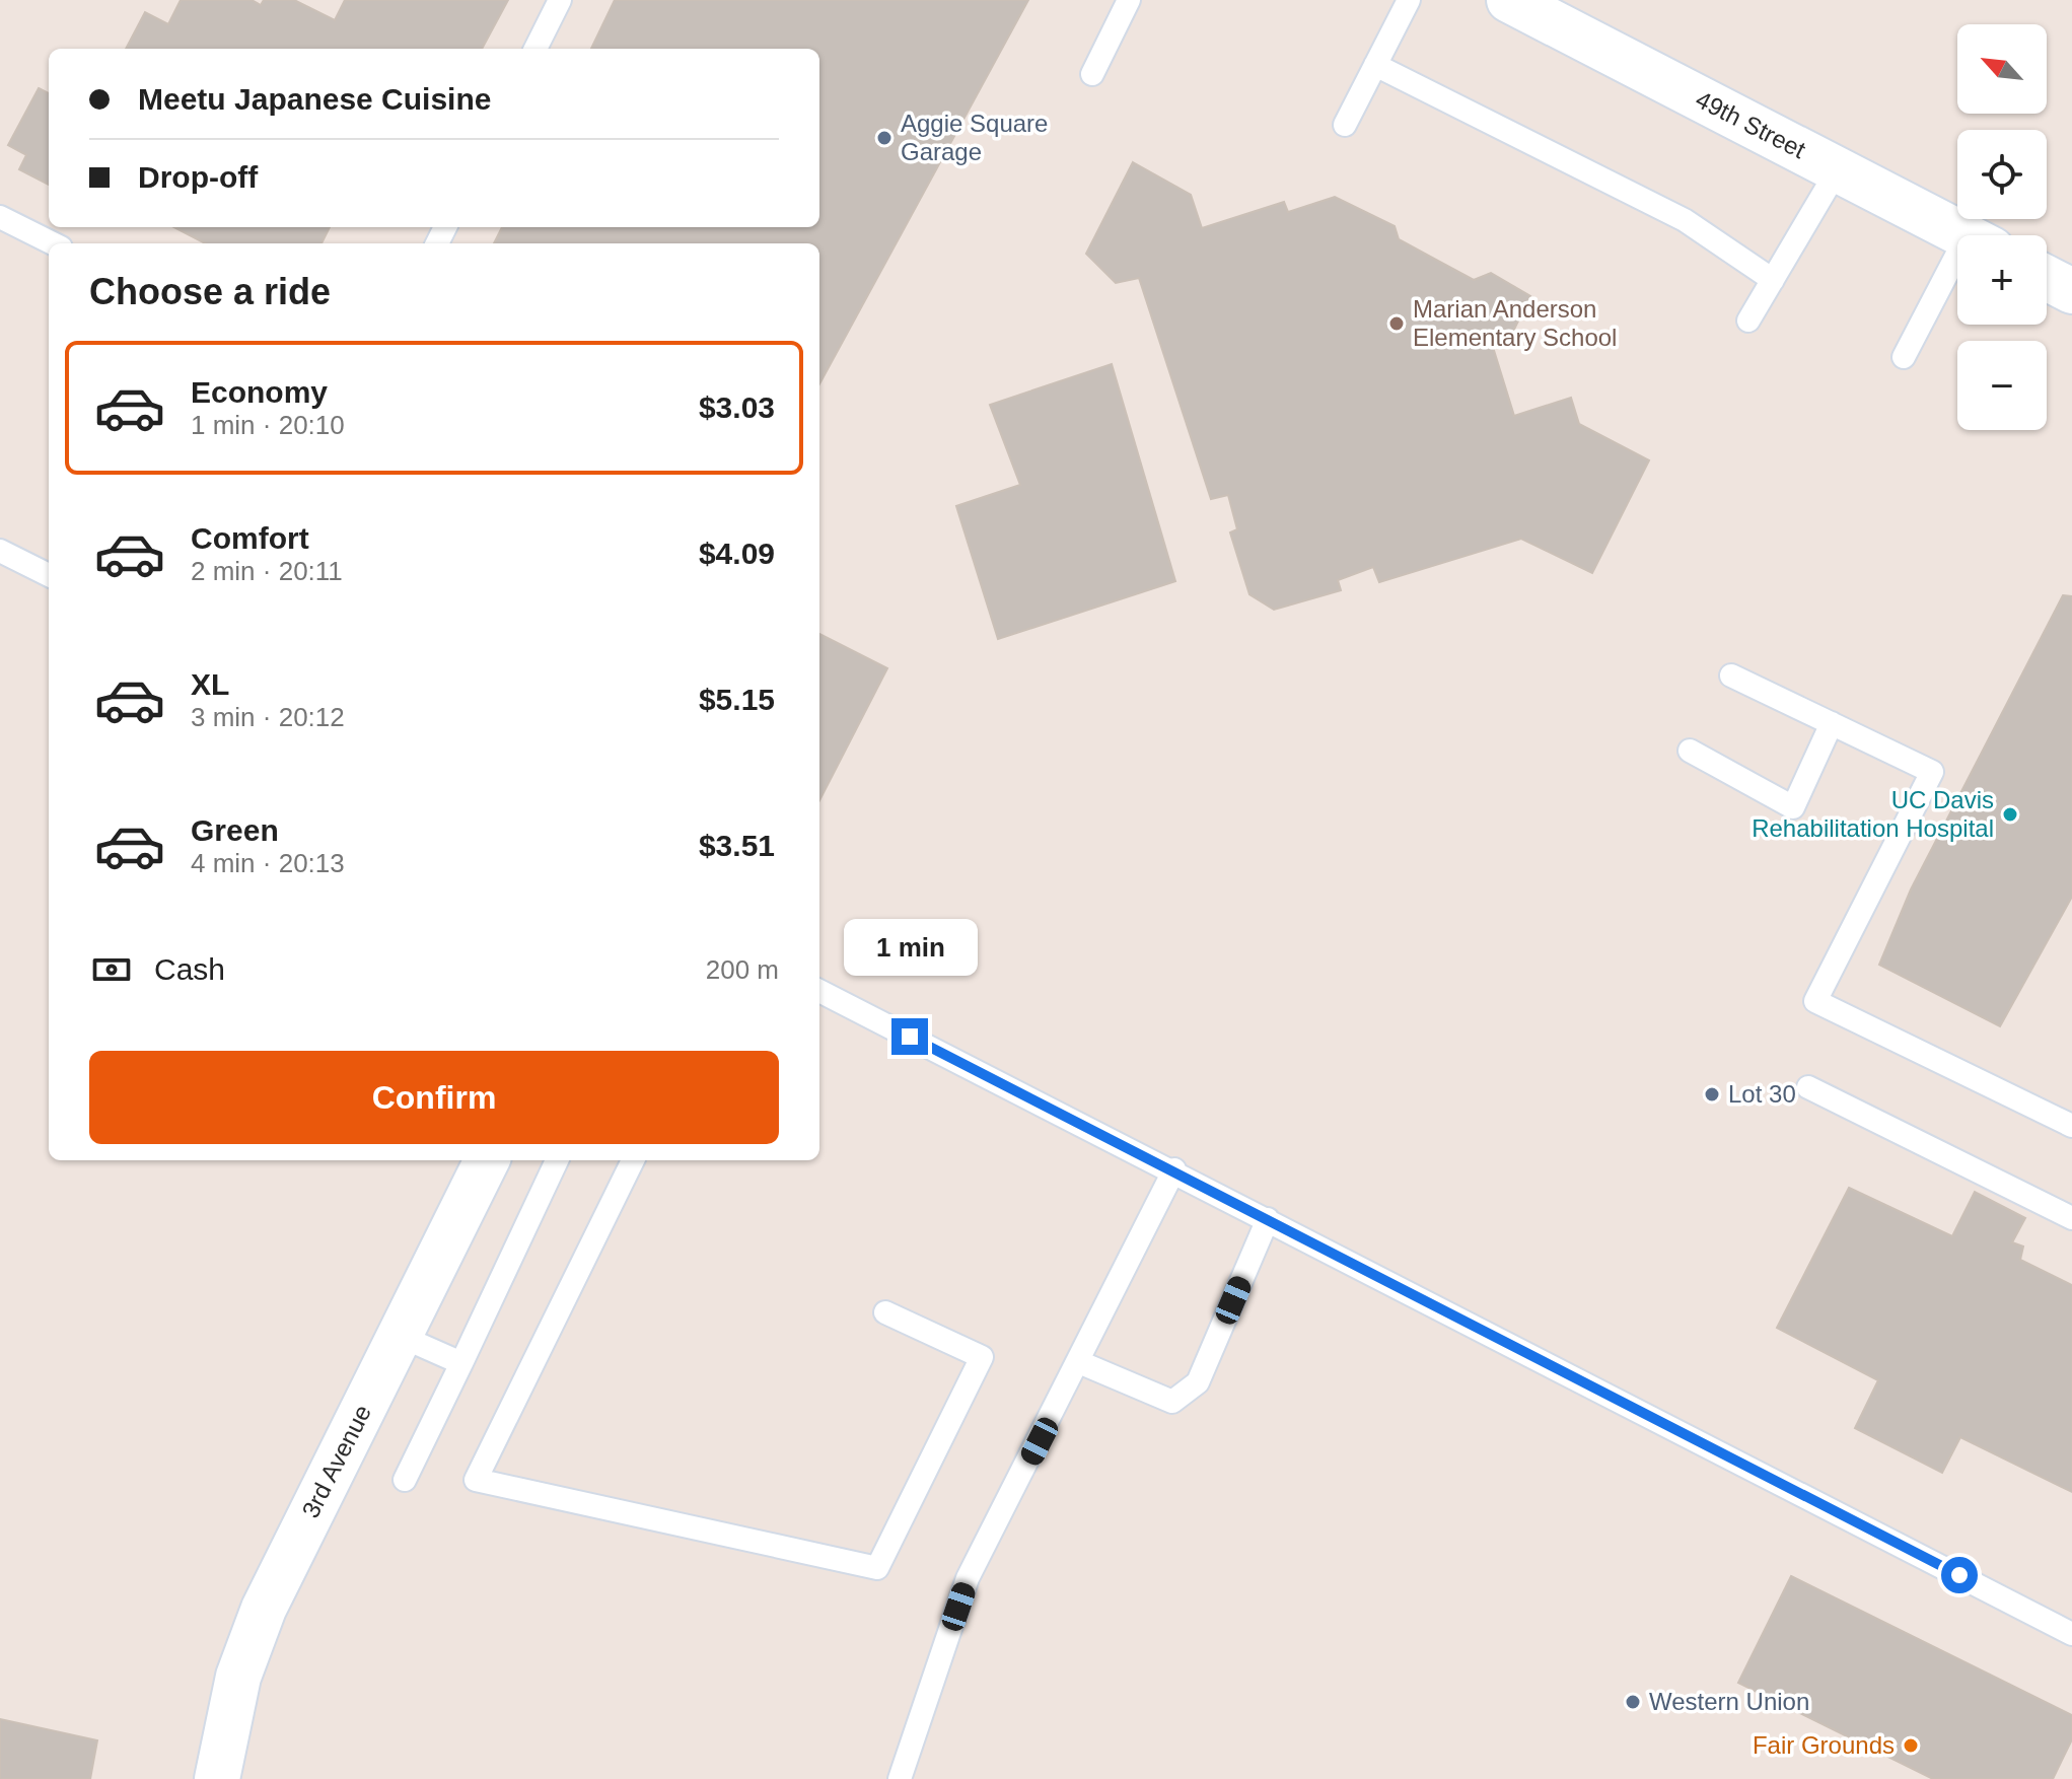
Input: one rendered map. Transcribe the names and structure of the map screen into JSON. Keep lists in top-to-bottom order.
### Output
{
  "streets": {
    "street": ["49th Street", "3rd Avenue"]
  },
  "places": [
    "Aggie Square Garage",
    "Marian Anderson Elementary School",
    "UC Davis Rehabilitation Hospital",
    "Lot 30",
    "Western Union",
    "Fair Grounds"
  ],
  "north": "top left",
  "page": {
    "map_buttons": ["+", "−"],
    "banner": ["Meetu Japanese Cuisine", "Drop-off"],
    "heading": "Choose a ride",
    "list": [
      {
        "name": "Economy",
        "note": "1 min · 20:10",
        "value": "$3.03"
      },
      {
        "name": "Comfort",
        "note": "2 min · 20:11",
        "value": "$4.09"
      },
      {
        "name": "XL",
        "note": "3 min · 20:12",
        "value": "$5.15"
      },
      {
        "name": "Green",
        "note": "4 min · 20:13",
        "value": "$3.51"
      }
    ],
    "bubble": "1 min",
    "pay": ["Cash", "200 m"],
    "buttons": "Confirm"
  }
}
